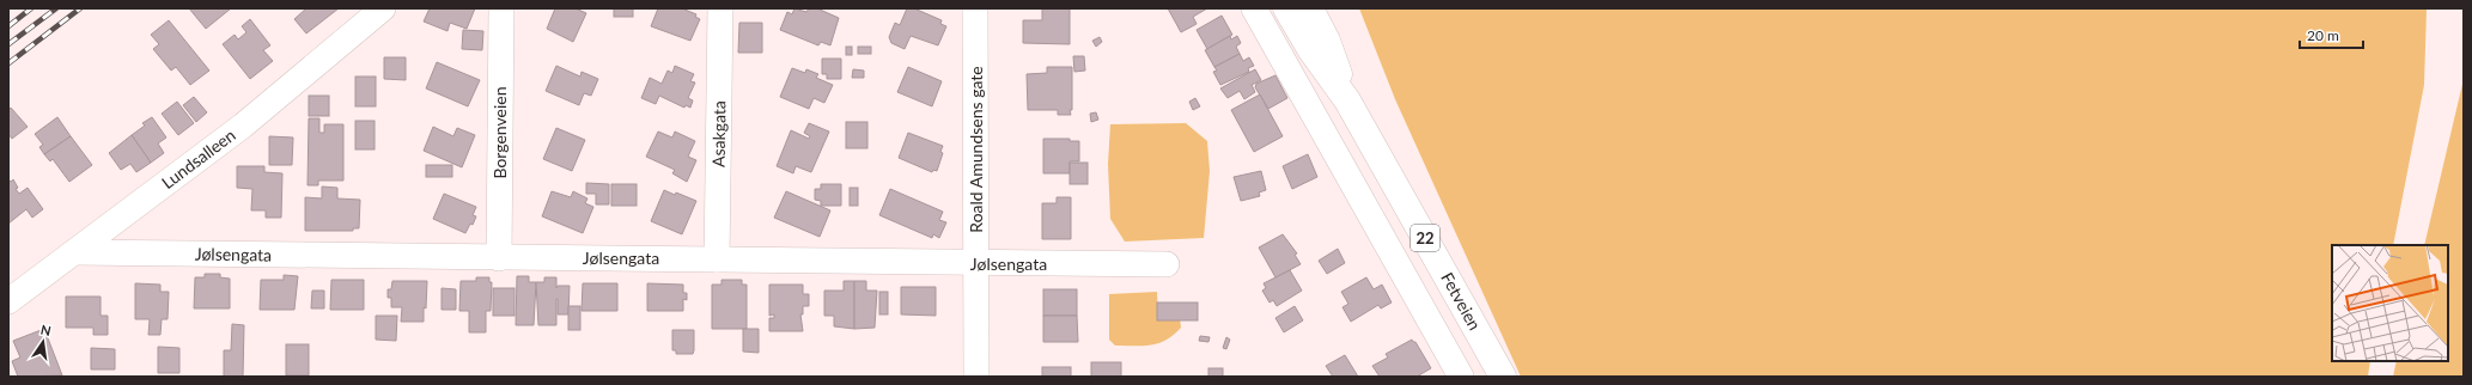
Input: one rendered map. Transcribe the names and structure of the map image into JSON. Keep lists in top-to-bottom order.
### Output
{
  "streets": {
    "highway": ["22", "Fetveien"],
    "street": [
      "Borgenveien",
      "Asakgata",
      "Roald Amundsens gate",
      "Lundsalleen",
      "Jølsengata"
    ]
  },
  "crossings": [
    ["Borgenveien", "Jølsengata"],
    ["Asakgata", "Jølsengata"],
    ["Roald Amundsens gate", "Jølsengata"],
    ["Lundsalleen", "Jølsengata"]
  ],
  "scale_bar": "20 m",
  "north": "top"
}
